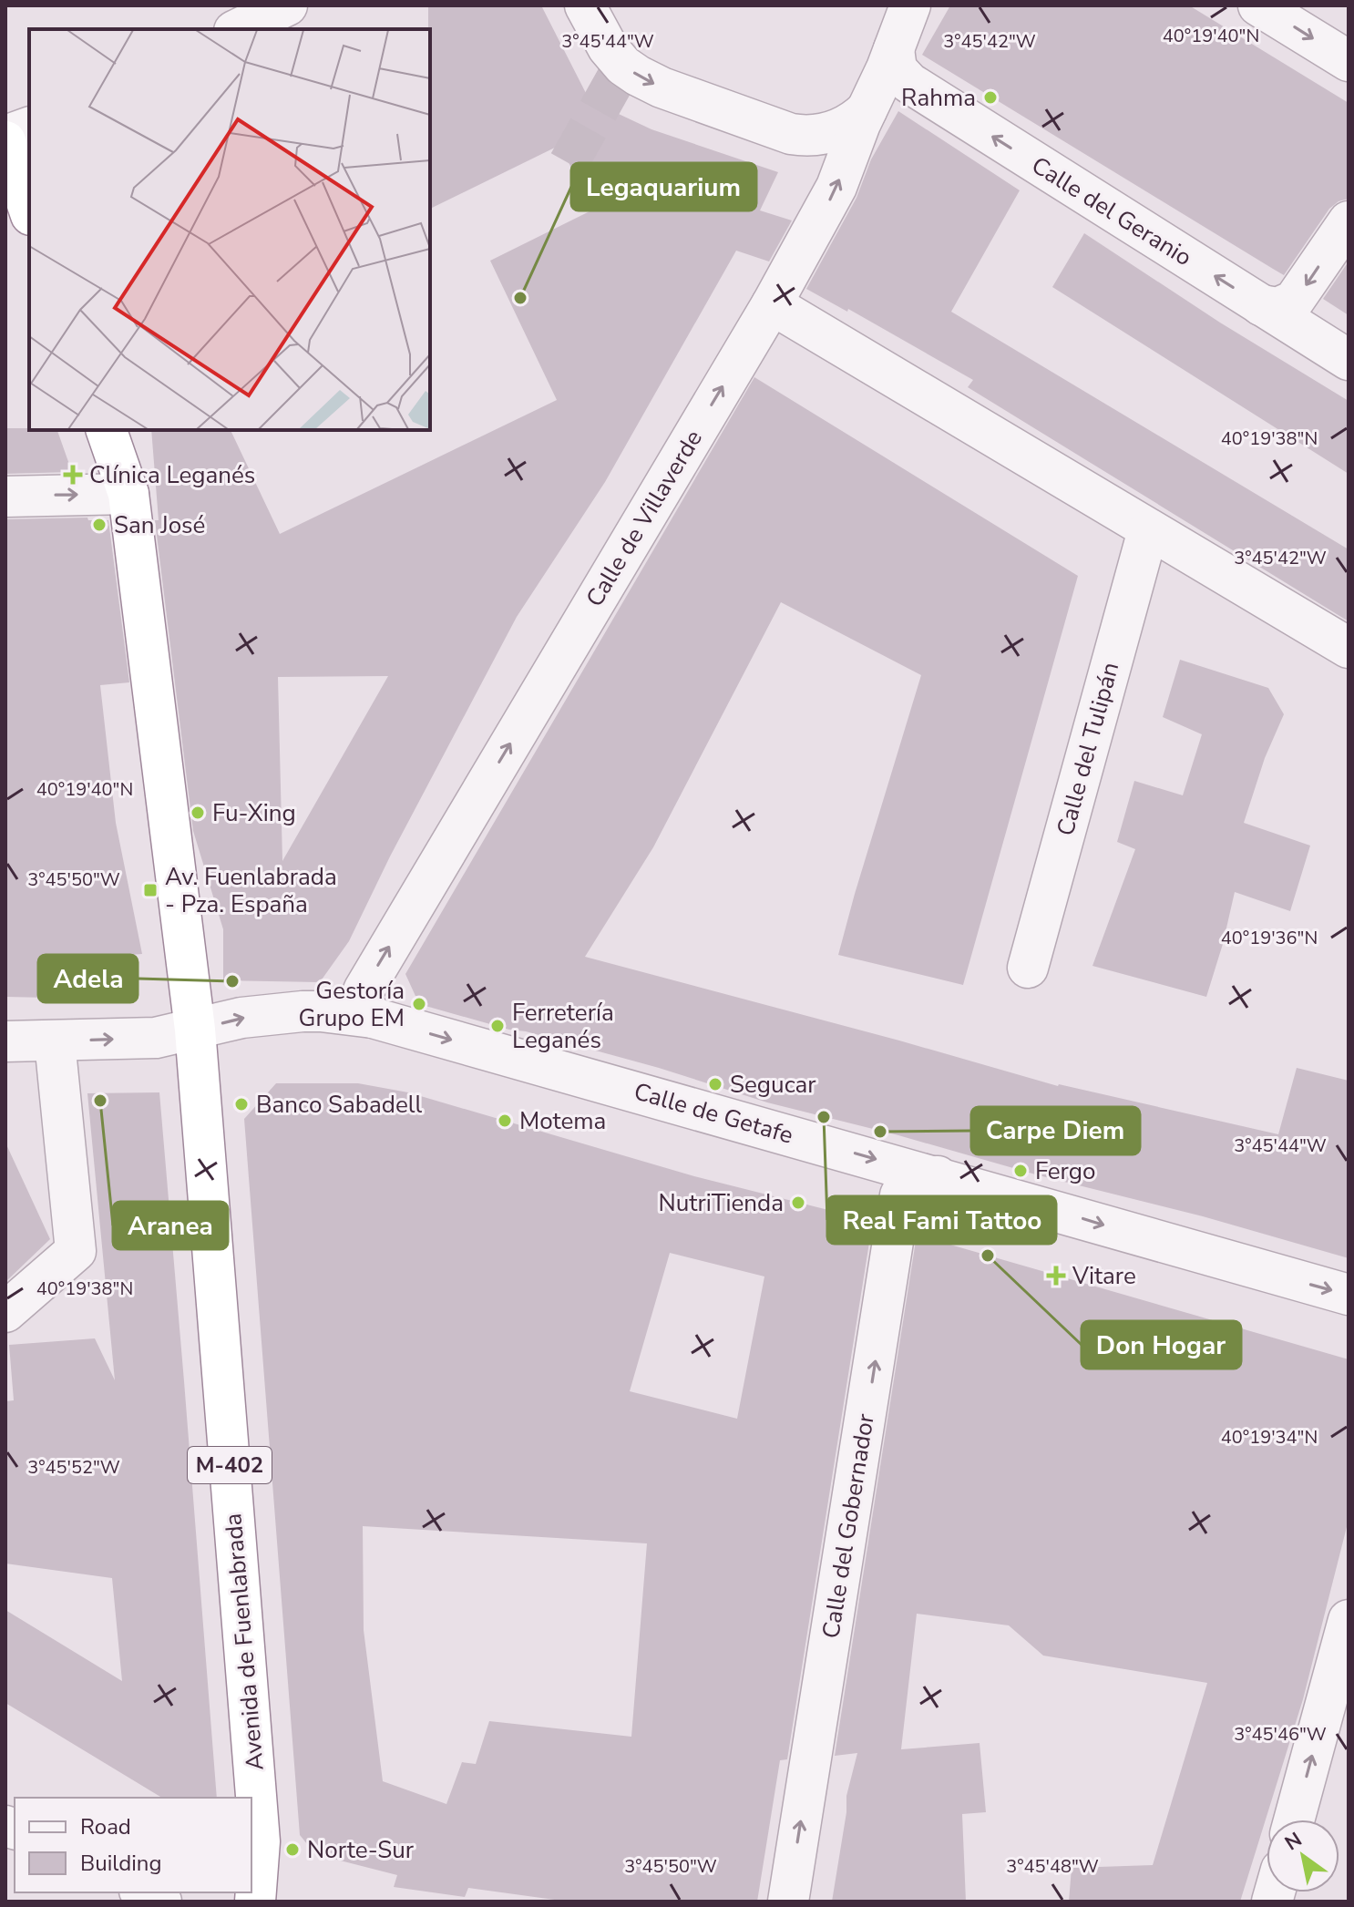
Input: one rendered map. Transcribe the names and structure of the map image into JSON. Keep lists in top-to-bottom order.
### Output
{
  "streets": {
    "highway": ["M-402", "Avenida de Fuenlabrada"],
    "street": [
      "Calle del Geranio",
      "Calle de Villaverde",
      "Calle del Tulipán",
      "Calle de Getafe",
      "Calle del Gobernador"
    ]
  },
  "crossings": [
    ["Calle del Geranio", "Calle de Villaverde"],
    ["Calle de Villaverde", "Calle de Getafe"],
    ["Calle de Getafe", "Calle del Gobernador"],
    ["Calle de Getafe", "Avenida de Fuenlabrada"]
  ],
  "one_way": ["Calle de Villaverde", "Calle de Getafe", "Calle del Gobernador"],
  "places": {
    "other": [
      "Rahma",
      "Legaquarium",
      "San José",
      "Fu-Xing",
      "Adela",
      "Gestoría Grupo EM",
      "Ferretería Leganés",
      "Segucar",
      "Aranea",
      "Banco Sabadell",
      "Real Fami Tattoo",
      "Motema",
      "Carpe Diem",
      "Fergo",
      "NutriTienda",
      "Don Hogar",
      "Norte-Sur"
    ],
    "health": ["Clínica Leganés", "Vitare"],
    "transit": ["Av. Fuenlabrada - Pza. España"]
  },
  "legend": ["Road", "Building"],
  "north": "top left",
  "coordinates": [
    "40°19'40\"N",
    "3°45'44\"W",
    "3°45'42\"W",
    "40°19'38\"N",
    "3°45'50\"W",
    "40°19'36\"N",
    "40°19'34\"N",
    "3°45'52\"W",
    "3°45'46\"W",
    "3°45'48\"W"
  ]
}
